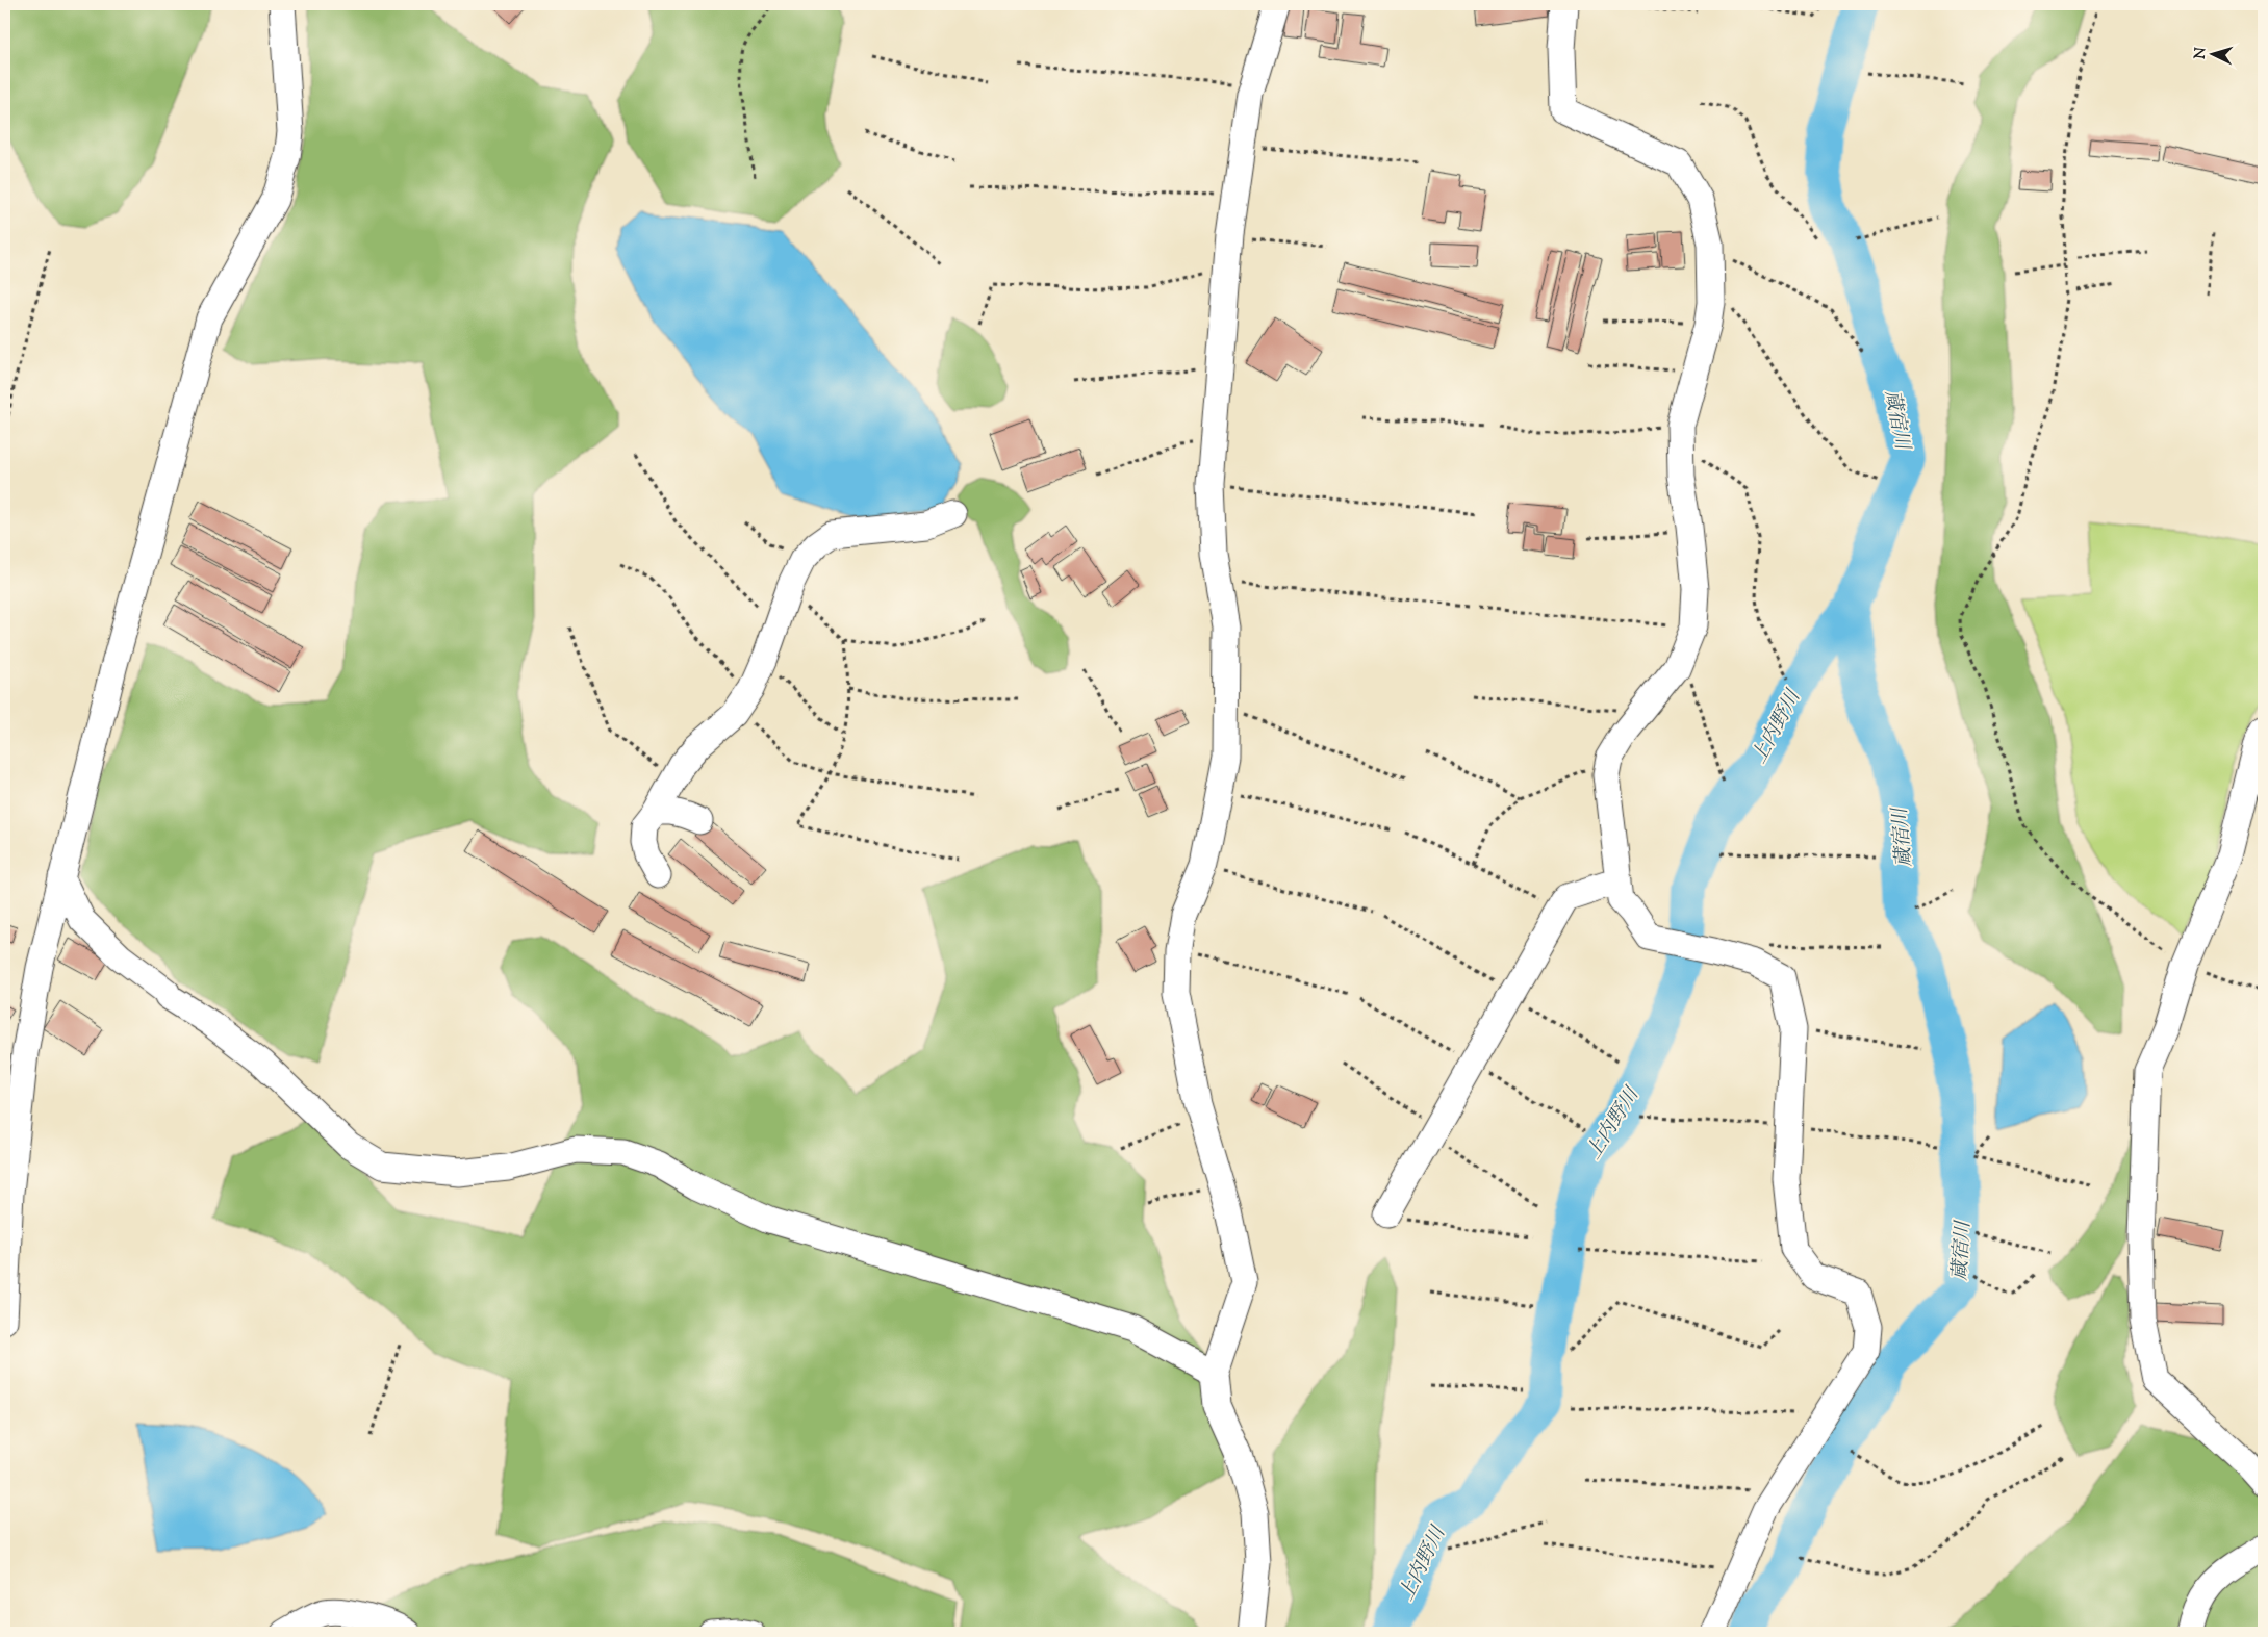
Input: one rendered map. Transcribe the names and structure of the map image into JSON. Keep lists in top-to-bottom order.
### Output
{
  "water": ["蔵宿川", "上内野川"],
  "north": "left"
}
